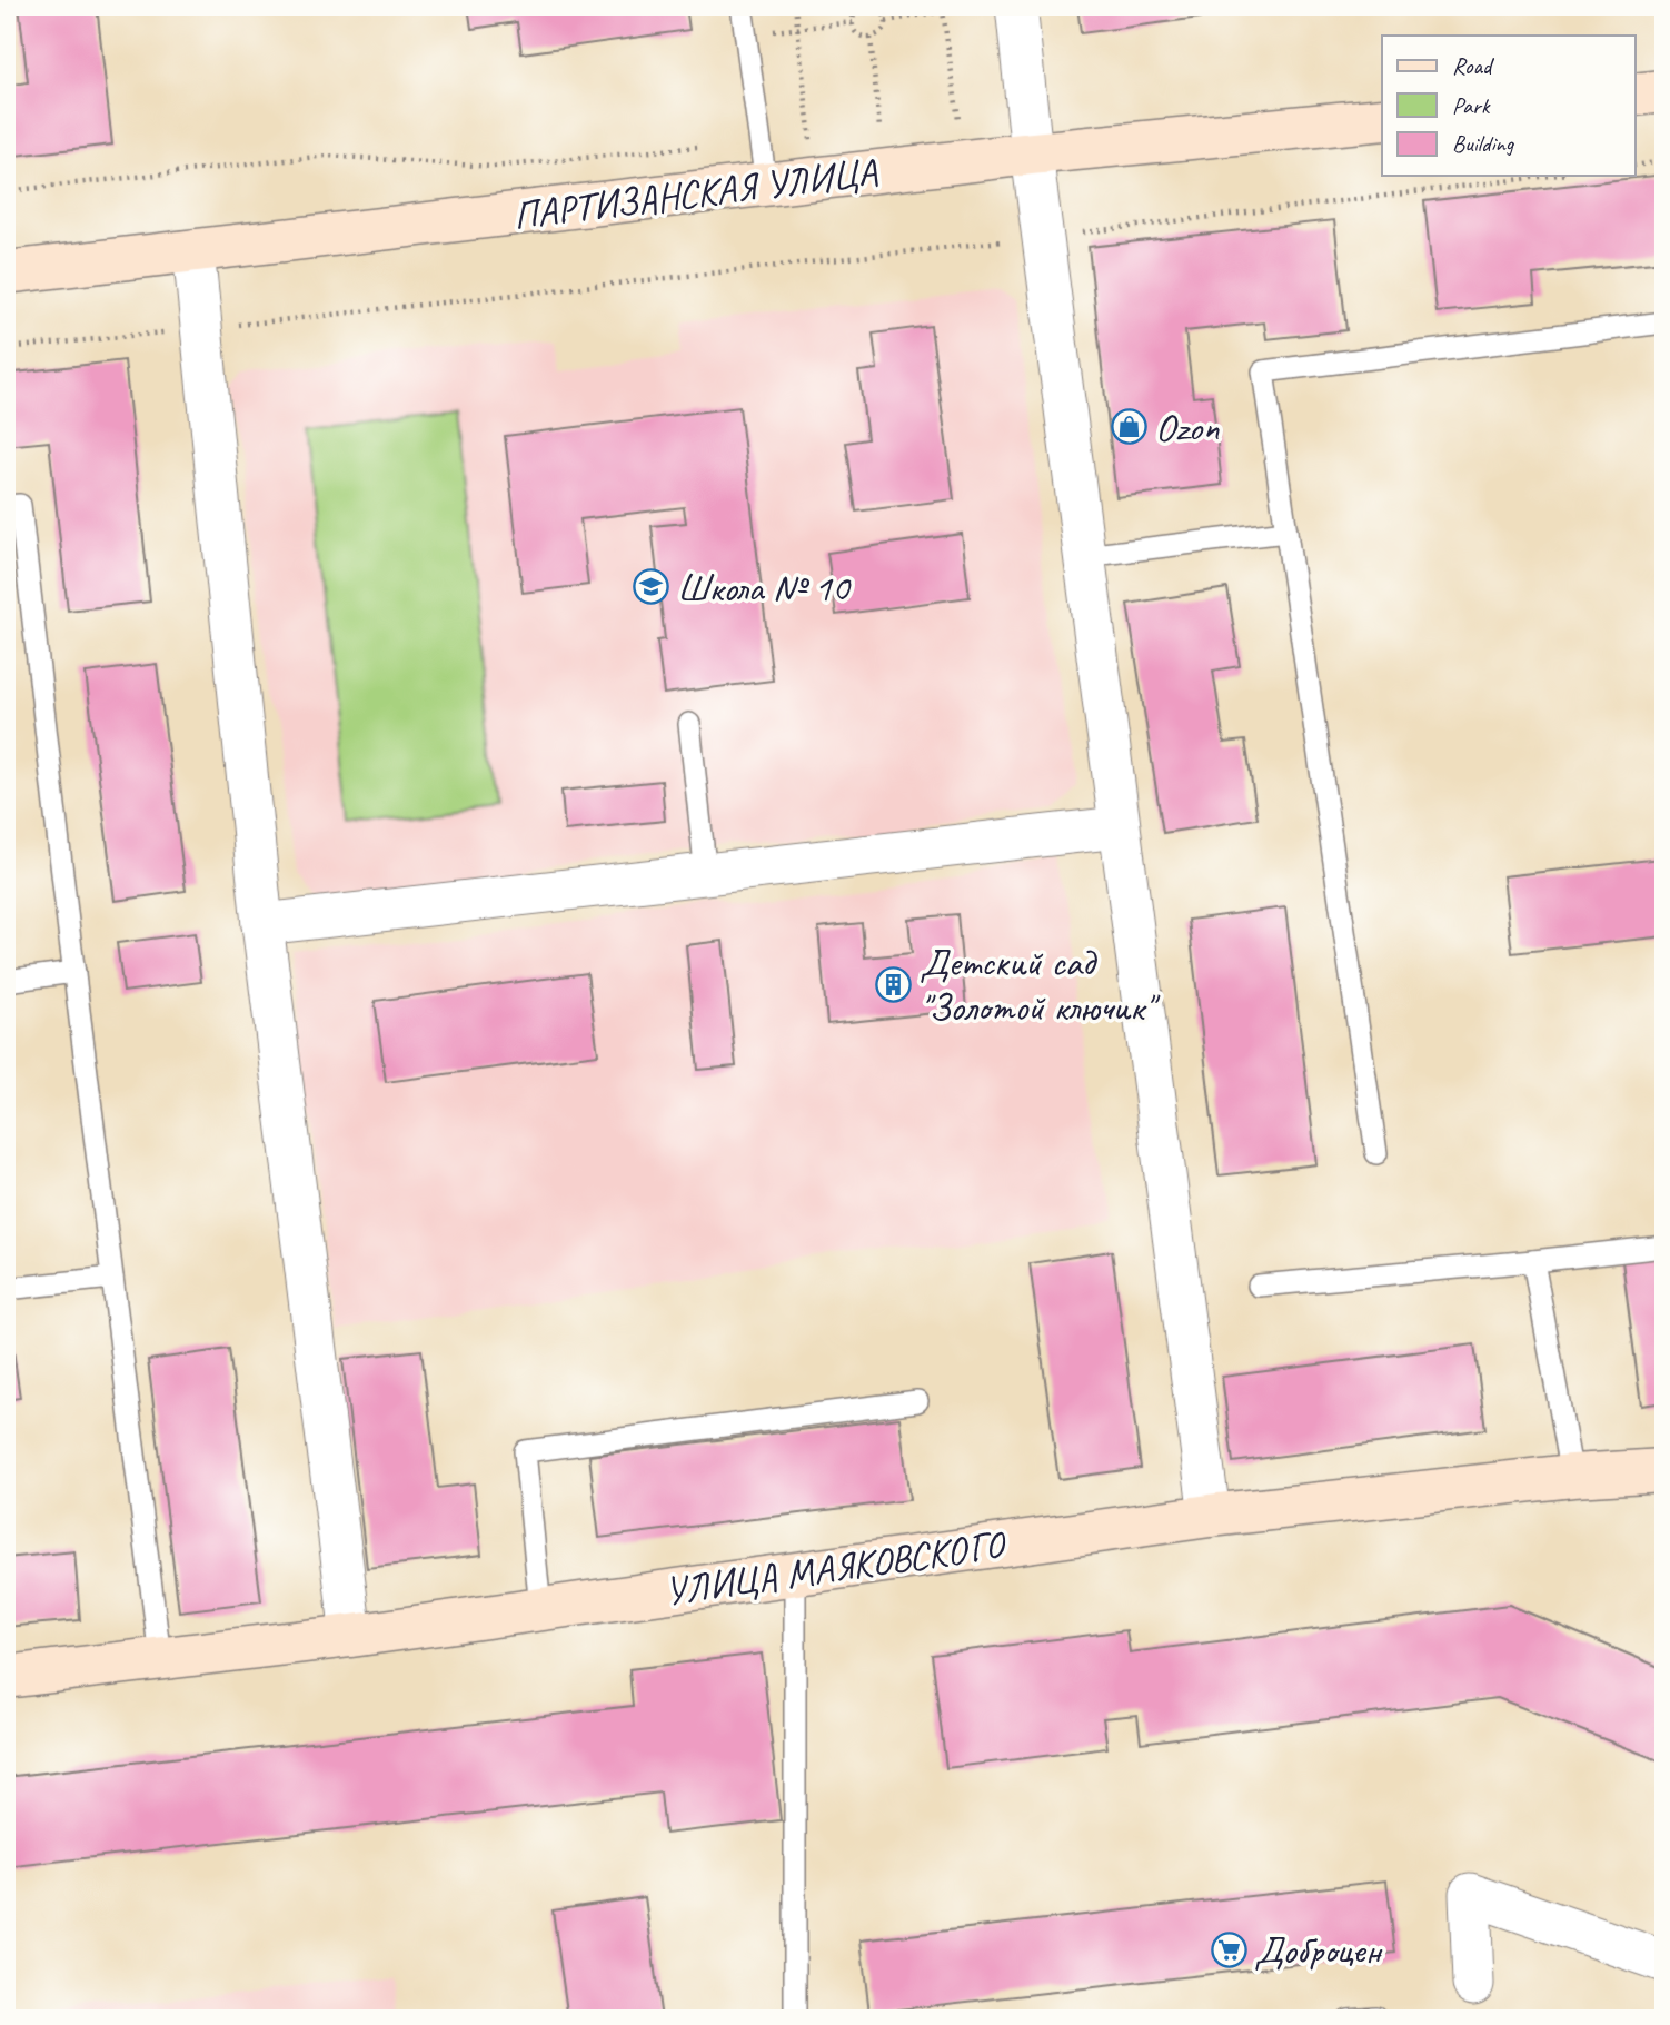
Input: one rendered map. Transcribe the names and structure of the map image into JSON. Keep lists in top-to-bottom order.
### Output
{
  "streets": {
    "street": ["ПАРТИЗАНСКАЯ УЛИЦА", "УЛИЦА МАЯКОВСКОГО"]
  },
  "places": {
    "shop": ["Ozon"],
    "school or university": ["Школа № 10"],
    "building": ["Детский сад \"Золотой ключик\""],
    "supermarket": ["Доброцен"]
  },
  "legend": ["Road", "Park", "Building"]
}
